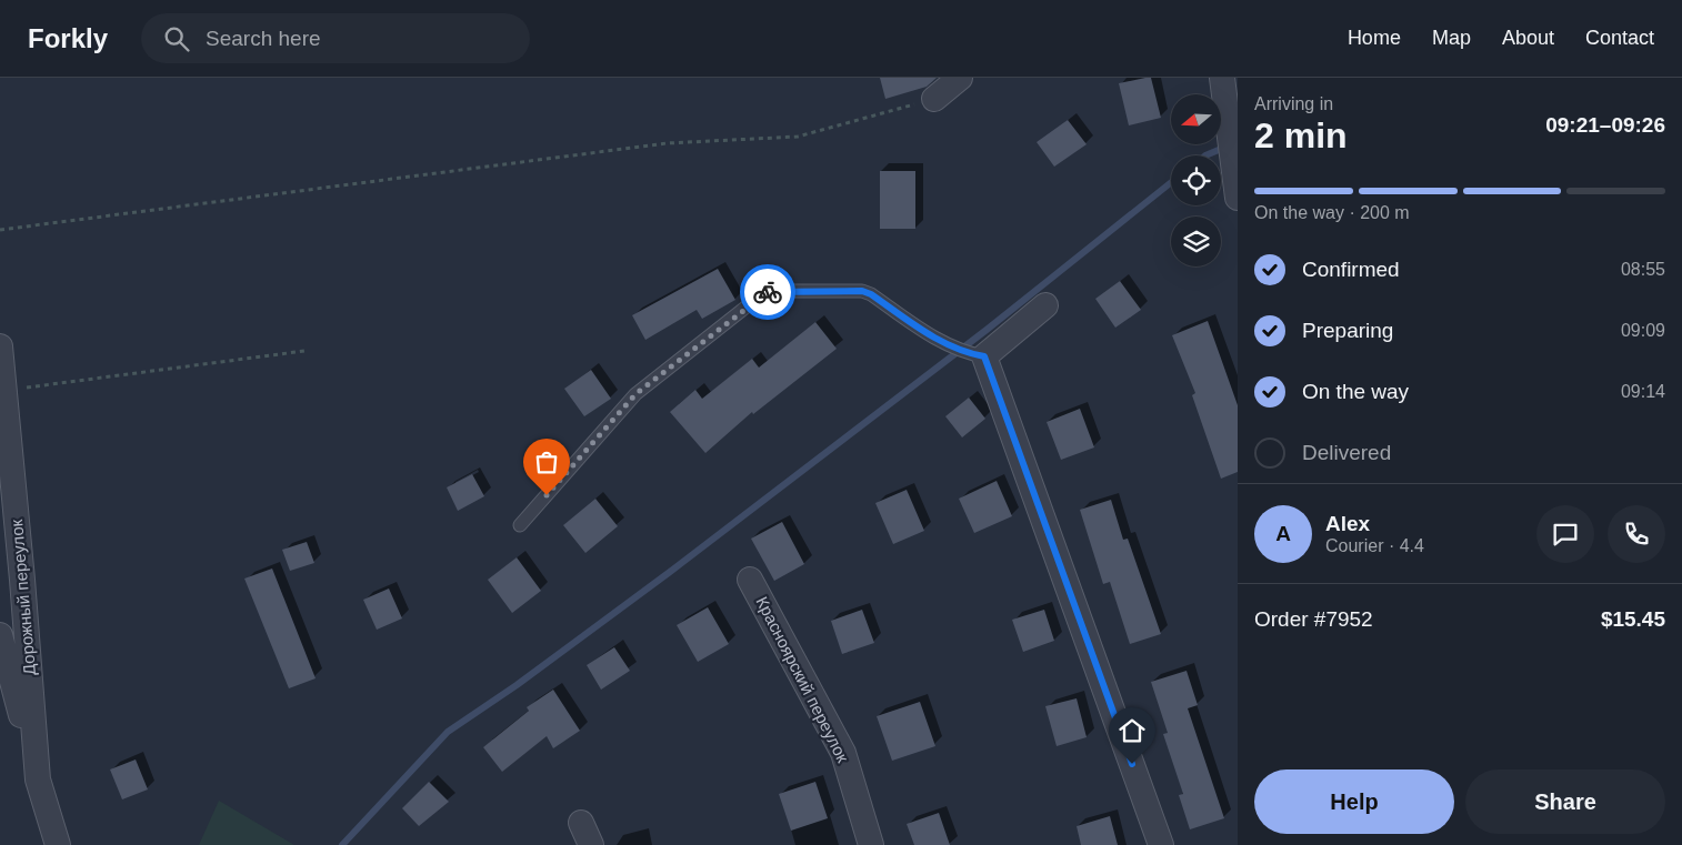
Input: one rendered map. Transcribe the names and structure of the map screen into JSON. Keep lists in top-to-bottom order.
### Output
{
  "streets": {
    "street": ["Дорожный переулок", "Красноярский переулок"]
  },
  "north": "left",
  "page": {
    "header": "Forkly",
    "search": "Search here",
    "nav": [
      "Home",
      "Map",
      "About",
      "Contact"
    ],
    "heading": ["2 min", "Arriving in", "09:21–09:26"],
    "panel": [
      "Alex",
      "Courier · 4.4",
      "Order #7952",
      "$15.45"
    ],
    "bar": "On the way · 200 m",
    "list": [
      ["Confirmed", "08:55"],
      ["Preparing", "09:09"],
      ["On the way", "09:14"],
      "Delivered"
    ],
    "round": "A",
    "buttons": ["Help", "Share"]
  }
}
